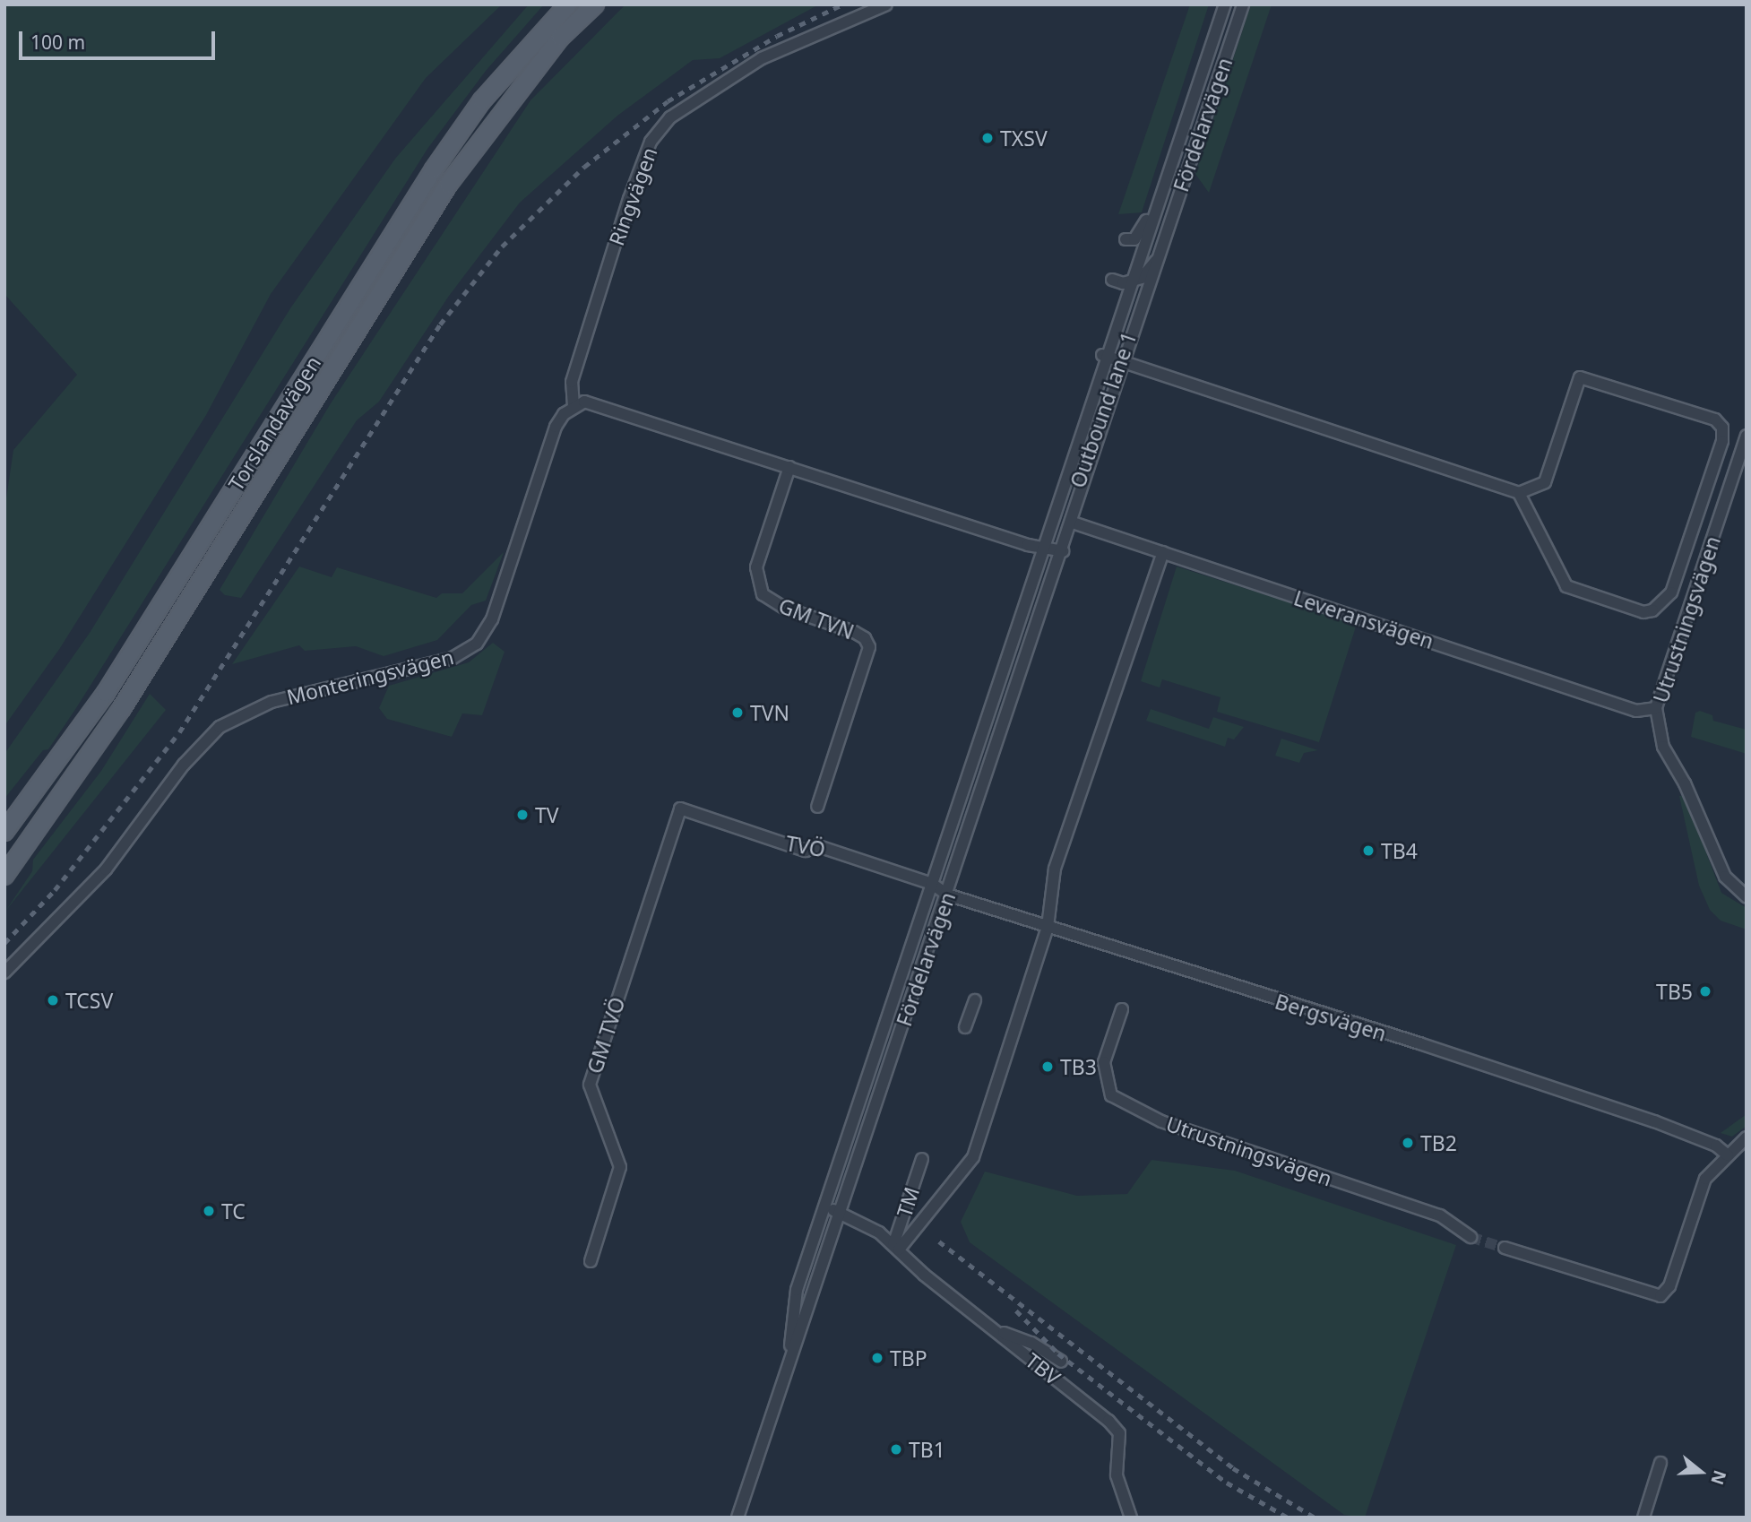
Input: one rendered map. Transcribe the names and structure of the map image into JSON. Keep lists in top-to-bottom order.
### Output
{
  "streets": {
    "main road": ["Torslandavägen"],
    "street": [
      "Fördelarvägen",
      "Ringvägen",
      "Outbound lane 1",
      "GM TVN",
      "Leveransvägen",
      "Utrustningsvägen",
      "Monteringsvägen",
      "TVÖ",
      "Bergsvägen",
      "GM TVÖ",
      "TM",
      "TBV"
    ]
  },
  "crossings": [
    ["Fördelarvägen", "Outbound lane 1"],
    ["Fördelarvägen", "TVÖ"],
    ["Fördelarvägen", "Bergsvägen"],
    ["Fördelarvägen", "TBV"],
    ["Ringvägen", "Monteringsvägen"],
    ["Leveransvägen", "Utrustningsvägen"],
    ["TVÖ", "Bergsvägen"],
    ["TVÖ", "GM TVÖ"],
    ["TM", "TBV"]
  ],
  "places": [
    "TXSV",
    "TVN",
    "TV",
    "TB4",
    "TB5",
    "TCSV",
    "TB3",
    "TB2",
    "TC",
    "TBP",
    "TB1"
  ],
  "scale_bar": "100 m",
  "north": "right"
}
